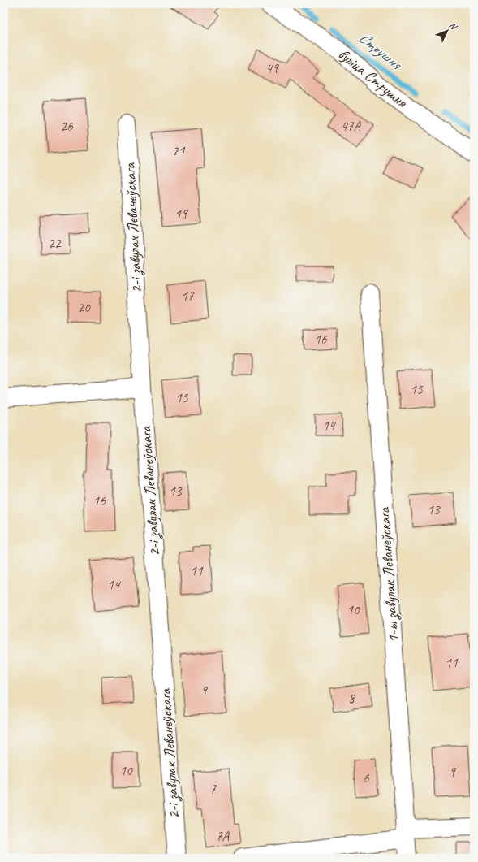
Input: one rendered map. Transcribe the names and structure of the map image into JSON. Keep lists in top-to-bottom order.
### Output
{
  "streets": {
    "street": ["вуліца Струшня", "2-і завулак Леванеўскага", "1-ы завулак Леванеўскага"]
  },
  "water": ["Струшня"],
  "house_numbers": [
    "49",
    "26",
    "47А",
    "21",
    "19",
    "22",
    "17",
    "20",
    "16",
    "15",
    "15",
    "14",
    "13",
    "16",
    "13",
    "11",
    "14",
    "10",
    "11",
    "9",
    "8",
    "10",
    "9",
    "6",
    "7",
    "7А"
  ],
  "north": "top right"
}
